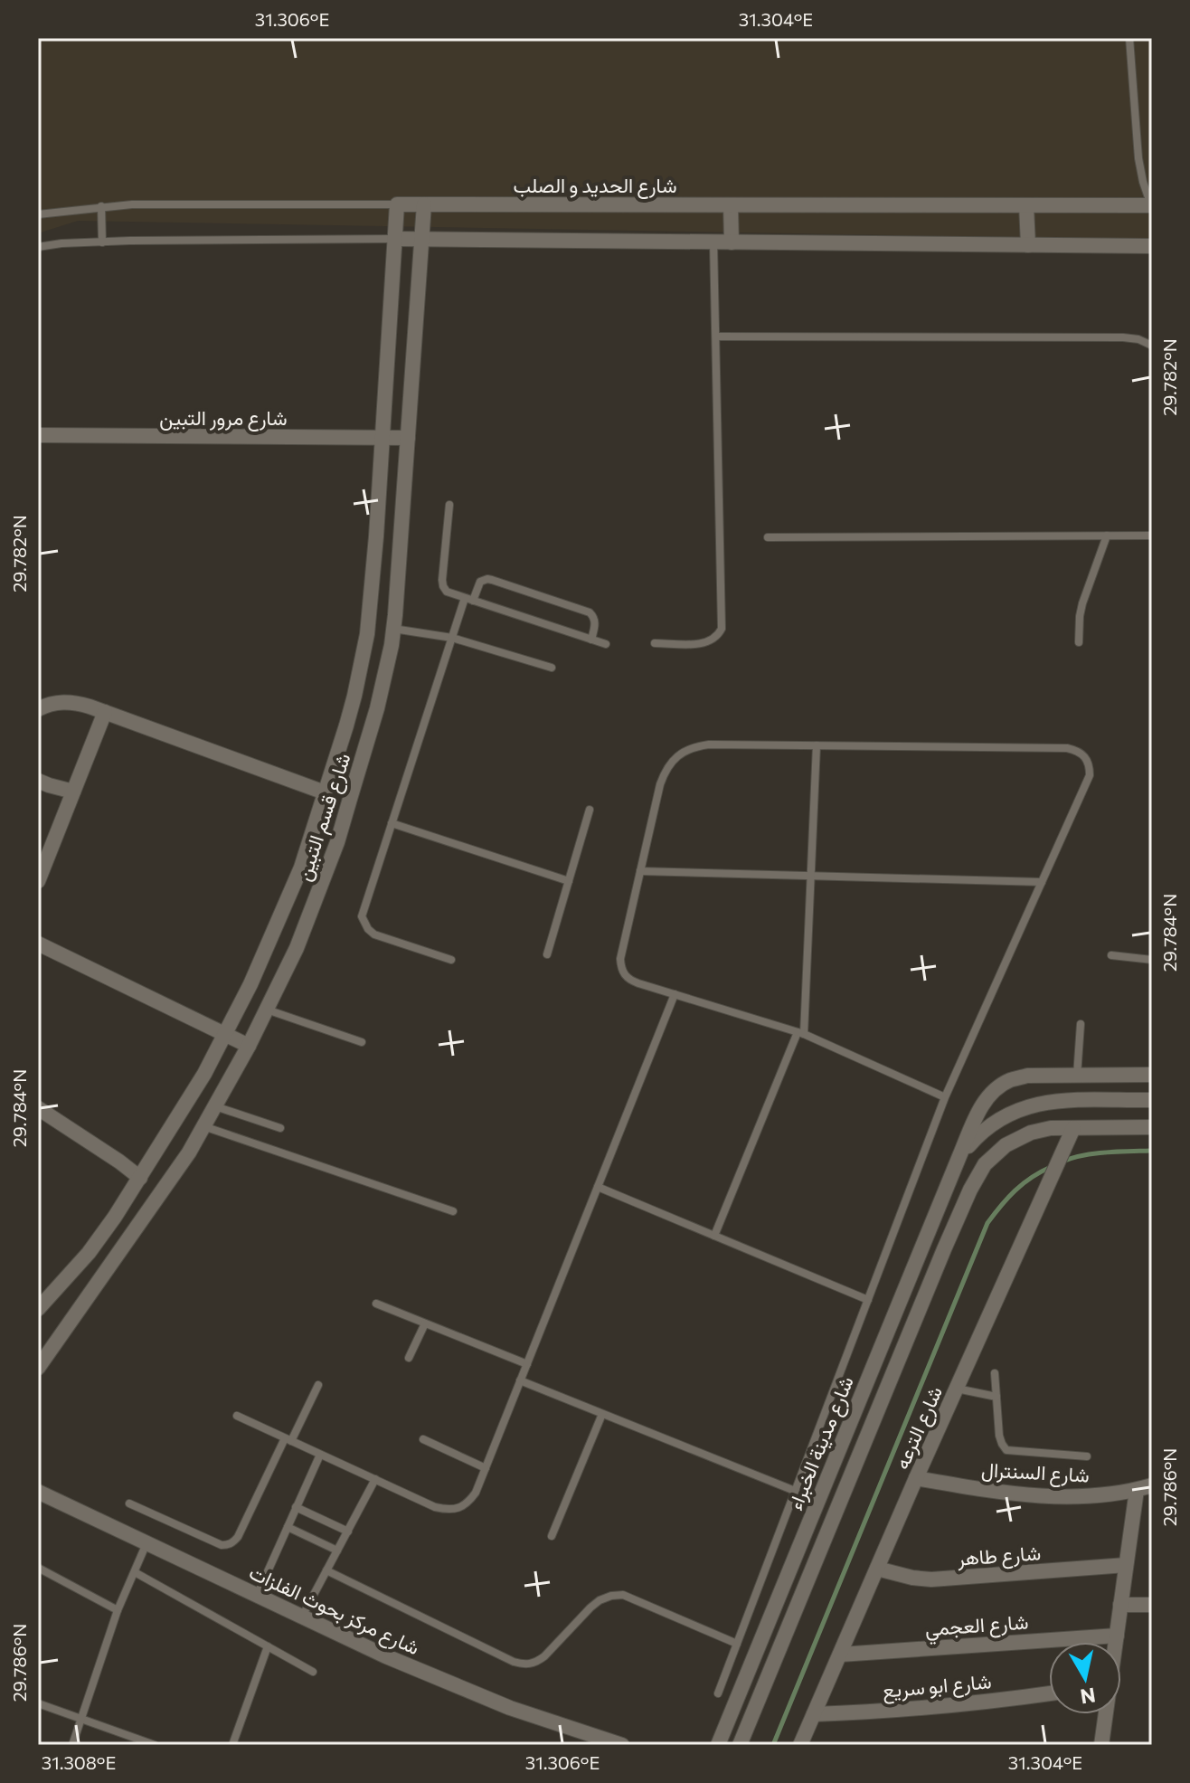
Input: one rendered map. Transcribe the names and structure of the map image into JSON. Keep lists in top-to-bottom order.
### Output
{
  "streets": {
    "street": [
      "شارع الحديد و الصلب",
      "شارع مرور التبين",
      "شارع قسم التبين",
      "شارع الترعه",
      "شارع مدينة الخبراء",
      "شارع السنترال",
      "شارع طاهر",
      "شارع مركز بحوث الفلزات",
      "شارع العجمي",
      "شارع ابو سريع"
    ]
  },
  "crossings": [
    ["شارع الحديد و الصلب", "شارع قسم التبين"],
    ["شارع مرور التبين", "شارع قسم التبين"],
    ["شارع الترعه", "شارع مدينة الخبراء"],
    ["شارع الترعه", "شارع السنترال"],
    ["شارع الترعه", "شارع طاهر"],
    ["شارع الترعه", "شارع العجمي"],
    ["شارع الترعه", "شارع ابو سريع"]
  ],
  "north": "bottom",
  "coordinates": [
    "31.306°E",
    "31.304°E",
    "29.782°N",
    "29.784°N",
    "29.786°N",
    "31.308°E"
  ]
}
